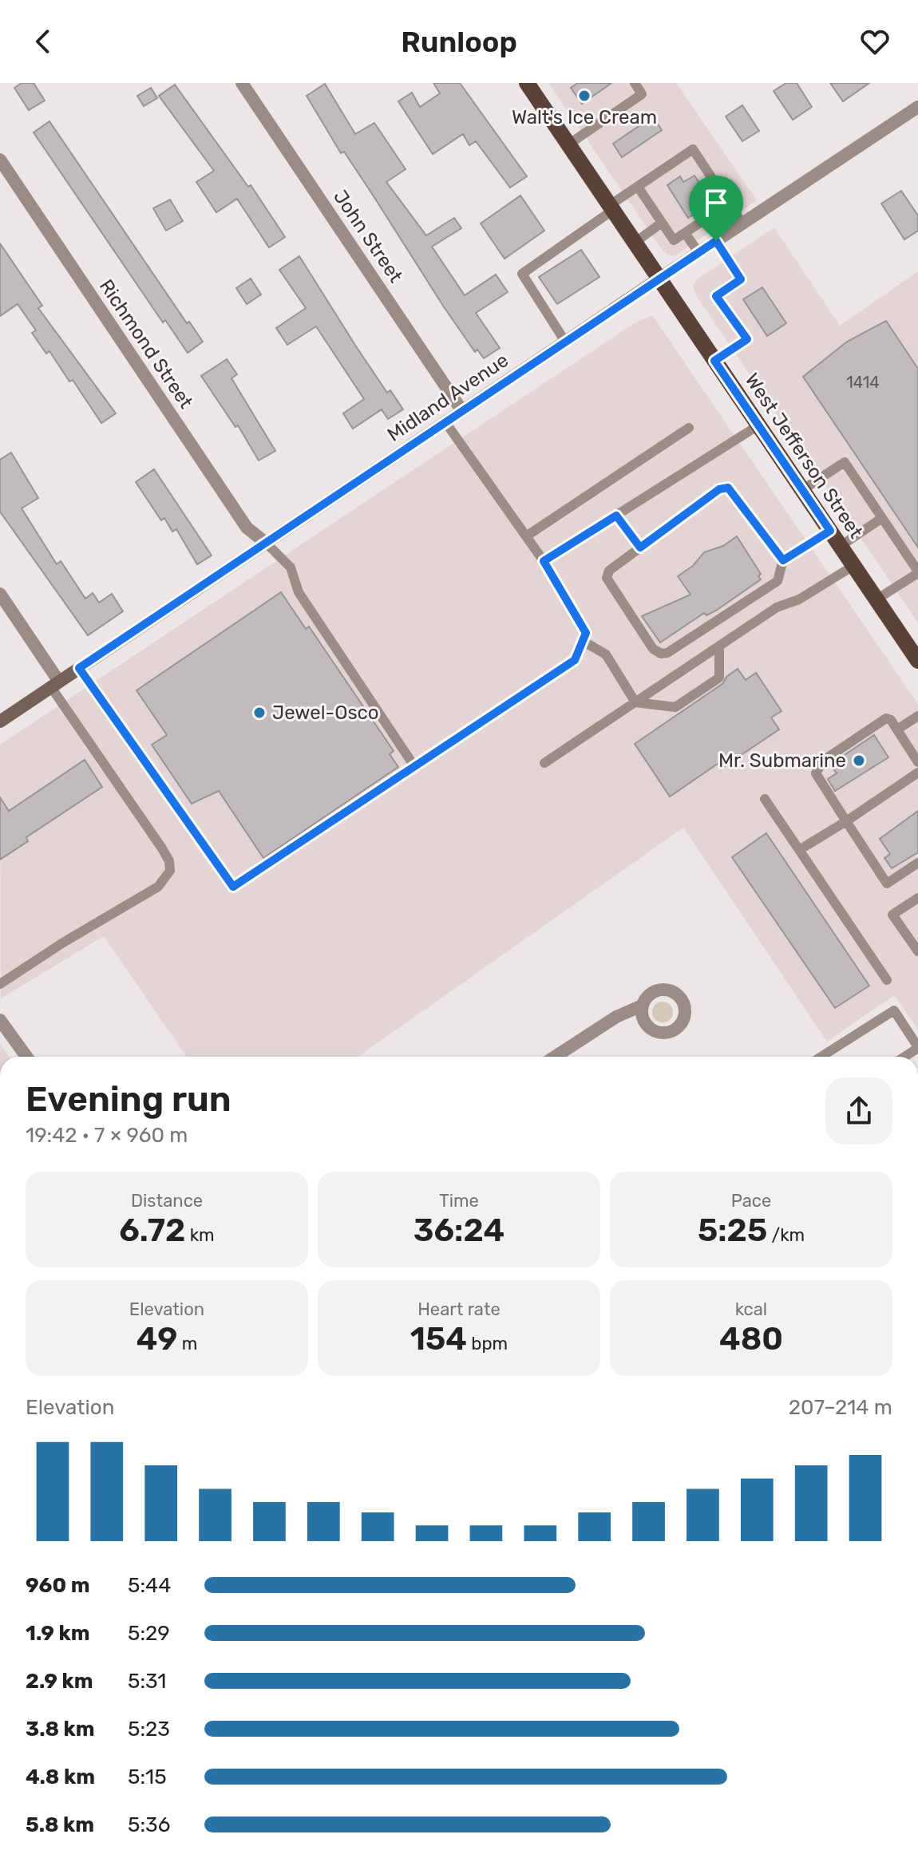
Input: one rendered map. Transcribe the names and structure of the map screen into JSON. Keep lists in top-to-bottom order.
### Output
{
  "streets": {
    "main road": ["Midland Avenue", "West Jefferson Street"],
    "street": ["John Street", "Richmond Street"]
  },
  "crossings": [
    ["John Street", "Midland Avenue"],
    ["Richmond Street", "Midland Avenue"],
    ["Midland Avenue", "West Jefferson Street"]
  ],
  "places": ["Walt's Ice Cream", "Jewel-Osco", "Mr. Submarine"],
  "house_numbers": ["1414"],
  "page": {
    "header": "Runloop",
    "heading": ["Evening run", "19:42 · 7 × 960 m"],
    "stats": [
      ["Distance", "6.72 km"],
      ["Time", "36:24"],
      ["Pace", "5:25 /km"],
      ["Elevation", "49 m"],
      ["Heart rate", "154 bpm"],
      ["kcal", "480"]
    ],
    "chart": ["Elevation", "207–214 m"],
    "list": [
      {
        "name": "960 m",
        "note": "5:44"
      },
      {
        "name": "1.9 km",
        "note": "5:29"
      },
      {
        "name": "2.9 km",
        "note": "5:31"
      },
      {
        "name": "3.8 km",
        "note": "5:23"
      },
      {
        "name": "4.8 km",
        "note": "5:15"
      },
      {
        "name": "5.8 km",
        "note": "5:36"
      }
    ]
  }
}
